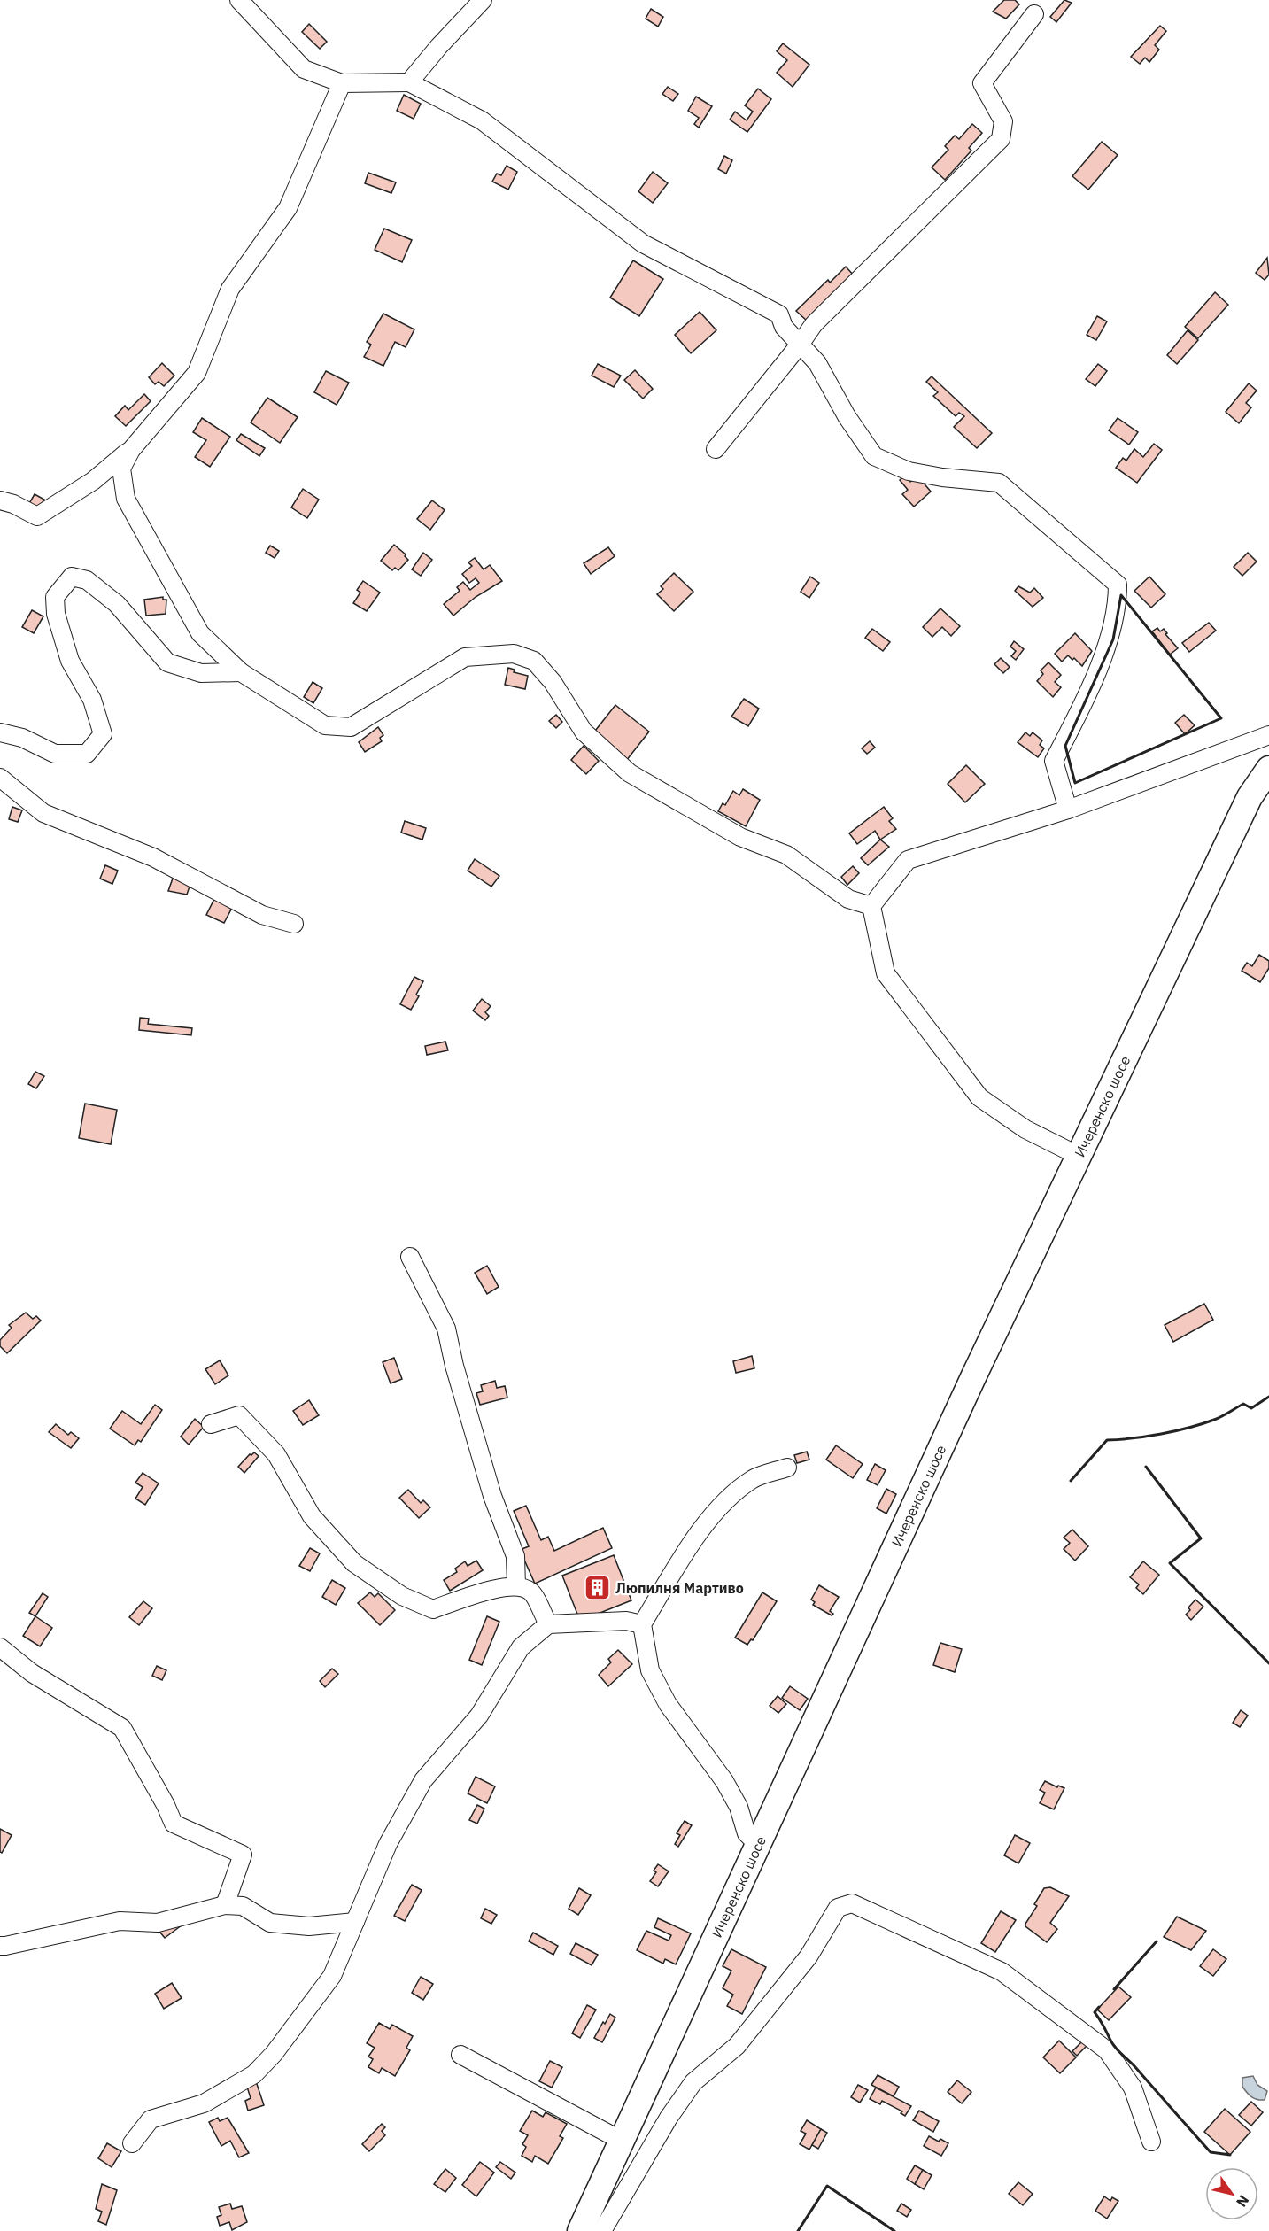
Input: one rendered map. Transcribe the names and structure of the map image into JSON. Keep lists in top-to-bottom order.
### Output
{
  "streets": {
    "street": ["Ичеренско шосе"]
  },
  "places": {
    "building": ["Люпилня Мартиво"]
  },
  "north": "bottom right"
}
